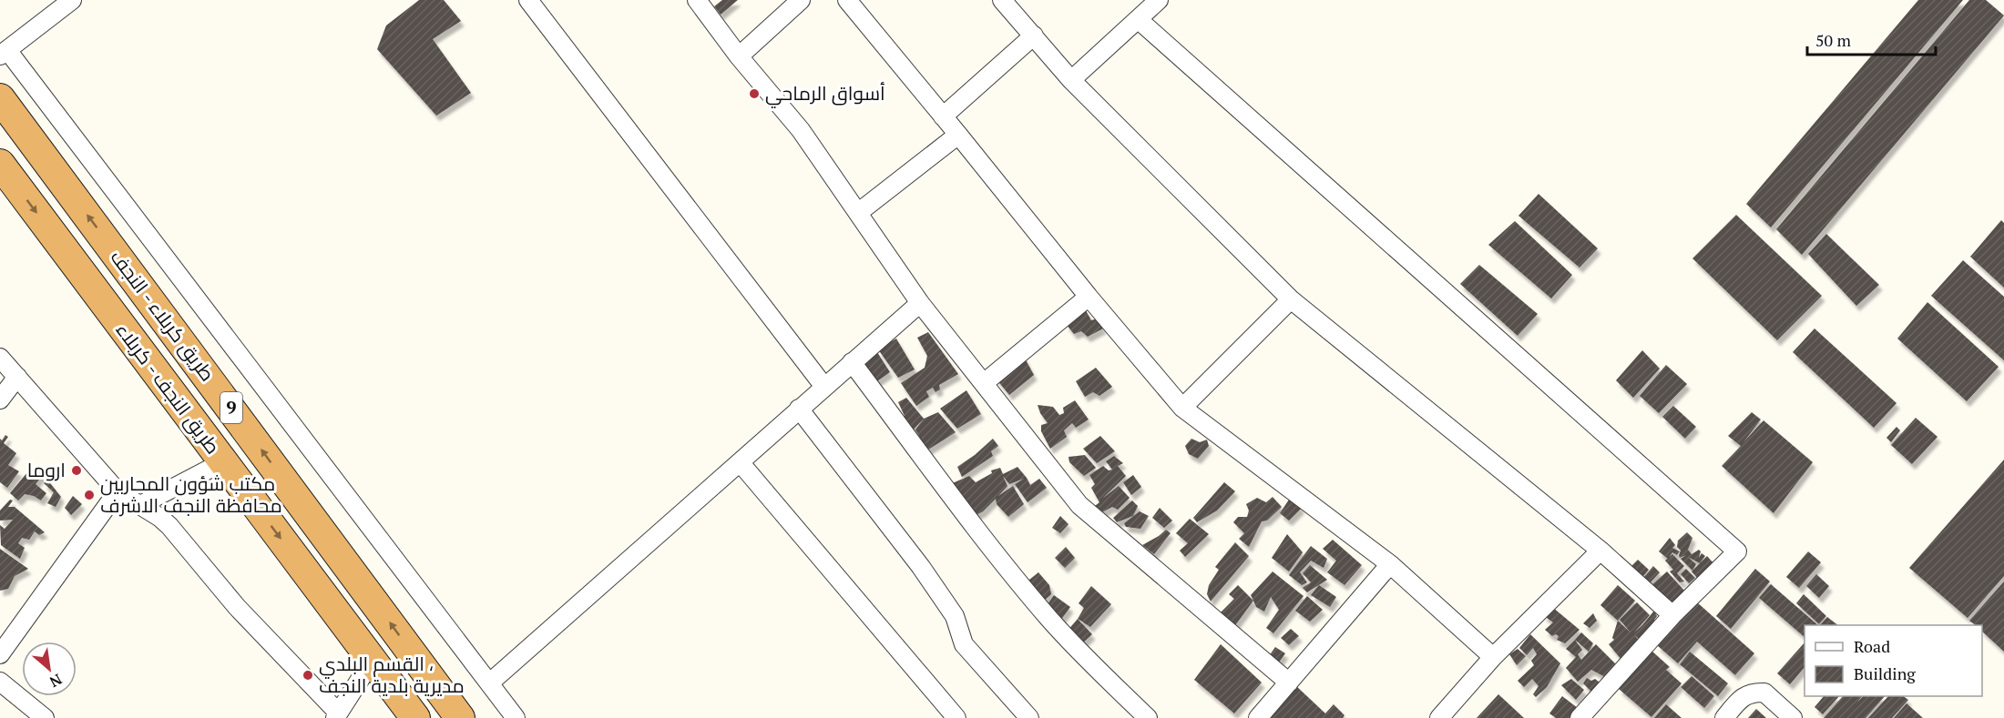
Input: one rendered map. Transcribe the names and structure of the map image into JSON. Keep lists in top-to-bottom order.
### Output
{
  "streets": {
    "highway": ["طريق کربلاء - النجف", "طريق النجف - کربلاء", "9"]
  },
  "one_way": ["طريق کربلاء - النجف", "طريق النجف - کربلاء"],
  "places": [
    "أسواق الرماحي",
    "اروما",
    "مكتب شؤون المحاربين محافظة النجف الاشرف",
    "القسم البلدي ، مديرية بلدية النجف"
  ],
  "legend": ["Road", "Building"],
  "scale_bar": "50 m",
  "north": "bottom right"
}
